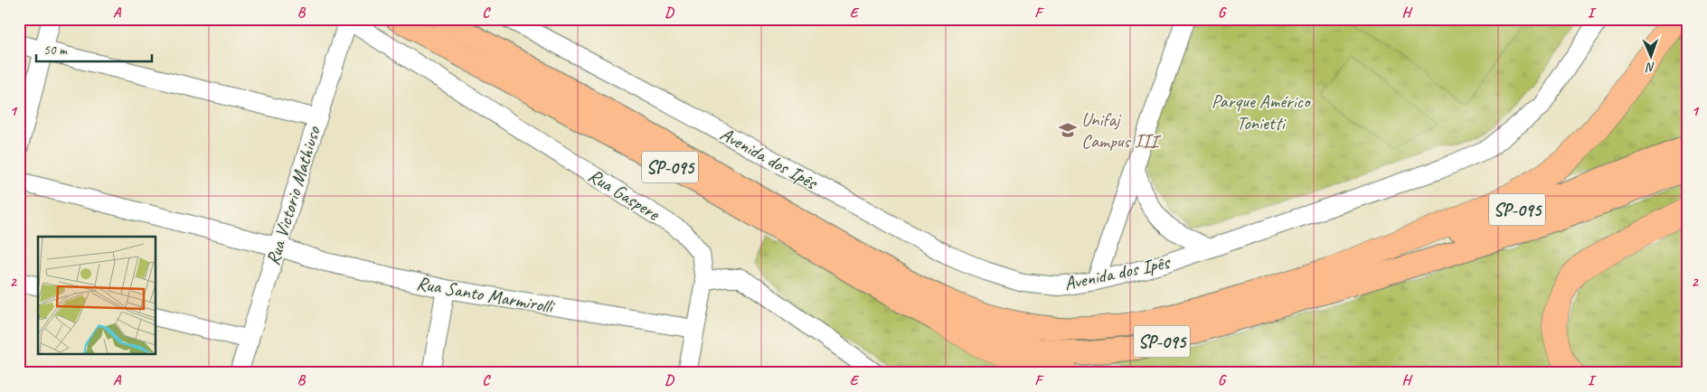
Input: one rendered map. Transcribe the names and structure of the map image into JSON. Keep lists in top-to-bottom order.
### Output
{
  "streets": {
    "main road": ["SP-095"],
    "street": [
      "Avenida dos Ipês",
      "Rua Gaspere",
      "Rua Victorio Mathiuso",
      "Rua Santo Marmirolli"
    ]
  },
  "crossings": [
    ["Rua Gaspere", "Rua Victorio Mathiuso"],
    ["Rua Gaspere", "Rua Santo Marmirolli"],
    ["Rua Victorio Mathiuso", "Rua Santo Marmirolli"]
  ],
  "parks": ["Parque Américo Tonietti"],
  "places": {
    "school or university": ["Unifaj Campus III"]
  },
  "scale_bar": "50 m",
  "north": "bottom",
  "grid": {
    "columns": [
      "A",
      "B",
      "C",
      "D",
      "E",
      "F",
      "G",
      "H",
      "I"
    ],
    "rows": ["1", "2"]
  }
}
